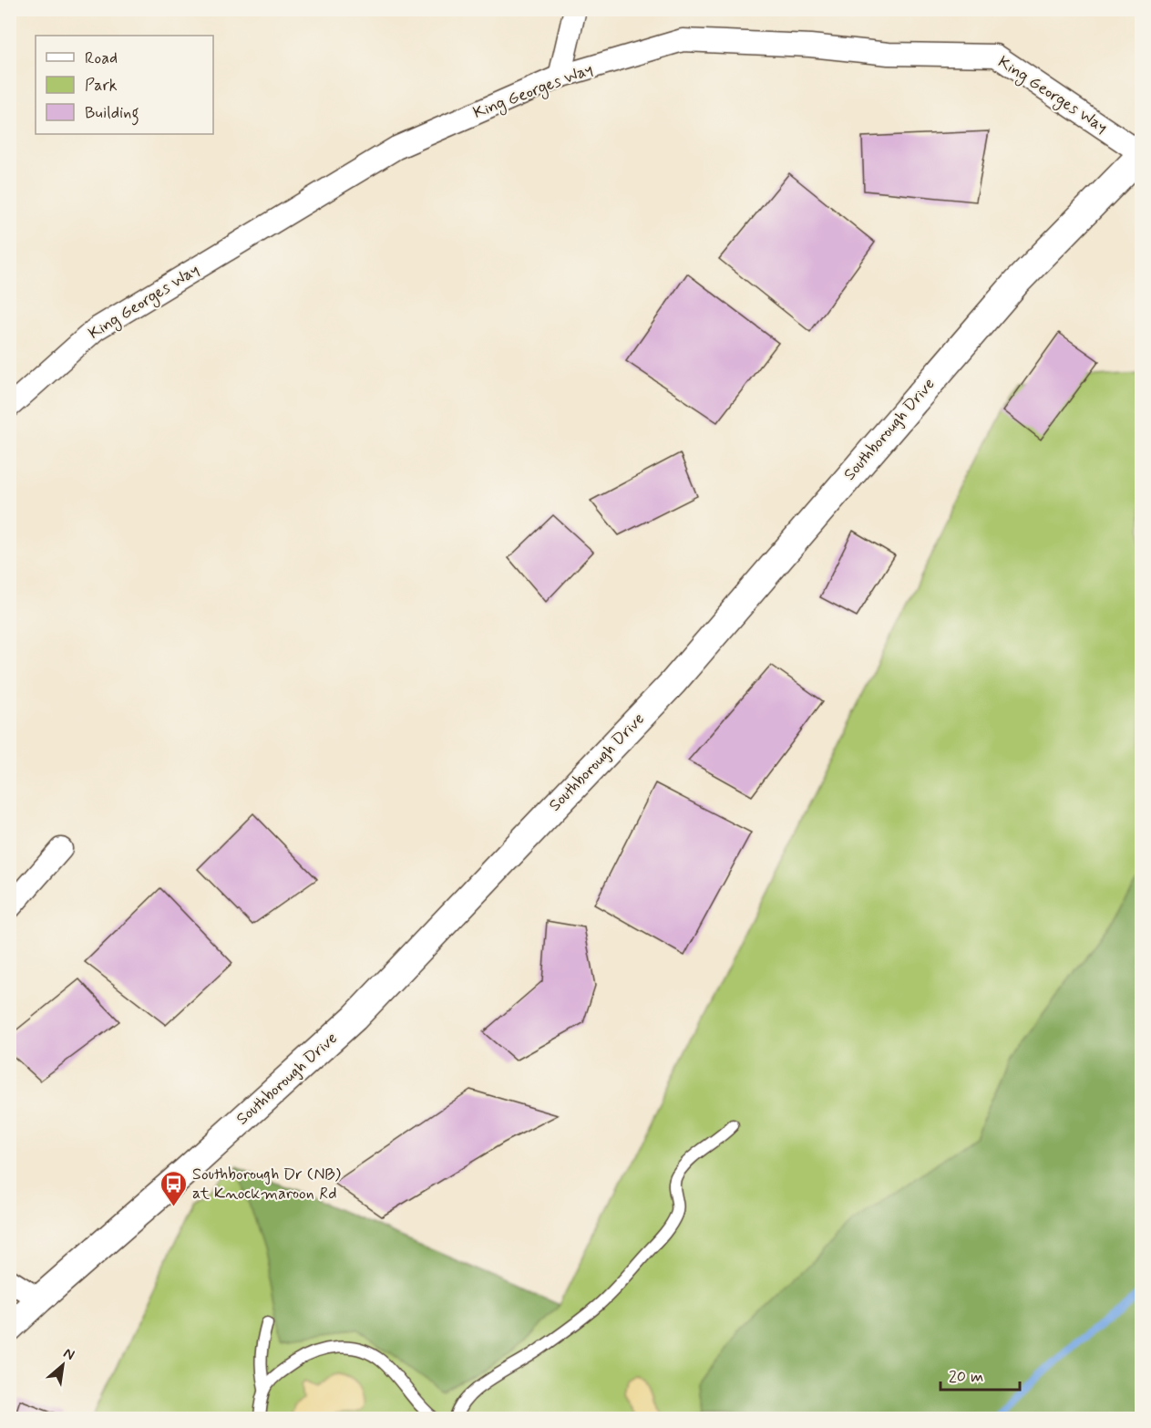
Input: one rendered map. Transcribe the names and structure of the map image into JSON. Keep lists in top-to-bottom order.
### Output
{
  "streets": {
    "street": ["King Georges Way", "Southborough Drive"]
  },
  "crossings": [
    ["King Georges Way", "Southborough Drive"]
  ],
  "places": {
    "bus stop": ["Southborough Dr (NB) at Knockmaroon Rd"]
  },
  "legend": ["Road", "Park", "Building"],
  "scale_bar": "20 m",
  "north": "top right"
}
